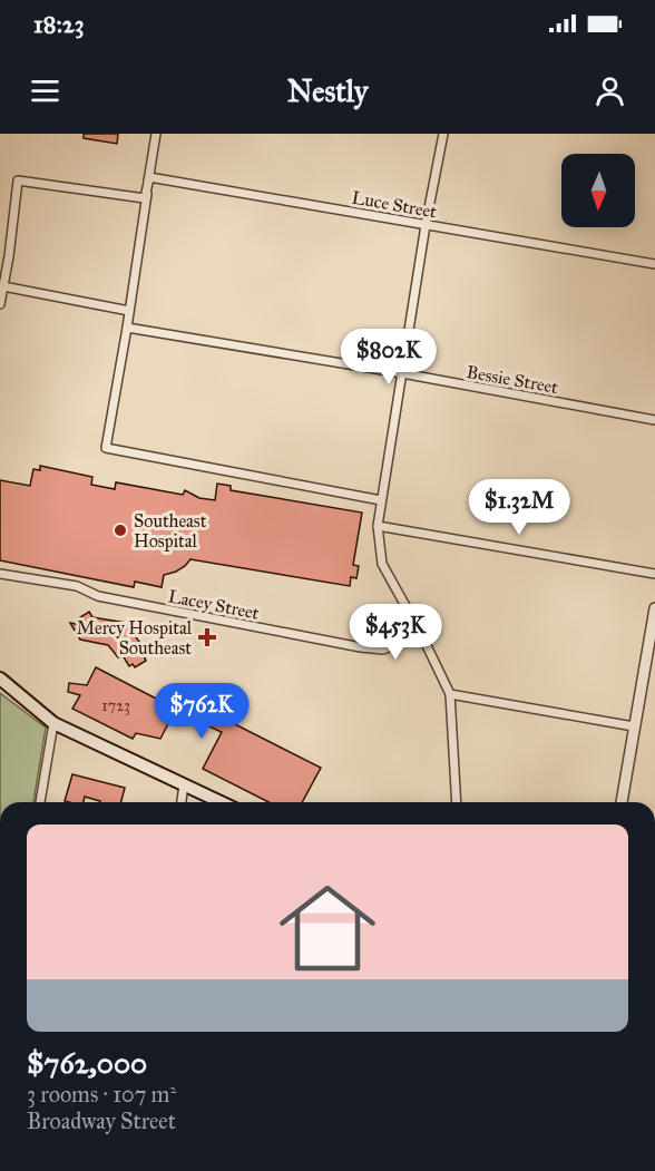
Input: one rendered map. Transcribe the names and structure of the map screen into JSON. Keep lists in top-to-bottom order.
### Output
{
  "streets": {
    "street": ["Luce Street", "Bessie Street", "Lacey Street"]
  },
  "places": {
    "other": ["Southeast Hospital"],
    "health": ["Mercy Hospital Southeast"]
  },
  "house_numbers": ["1723"],
  "north": "bottom",
  "page": {
    "status": "18:23",
    "header": "Nestly",
    "price": [
      "$802K",
      "$1.32M",
      "$453K",
      "$762K"
    ],
    "list": [
      {
        "name": "$762,000",
        "note": "3 rooms · 107 m² · Broadway Street"
      }
    ]
  }
}
